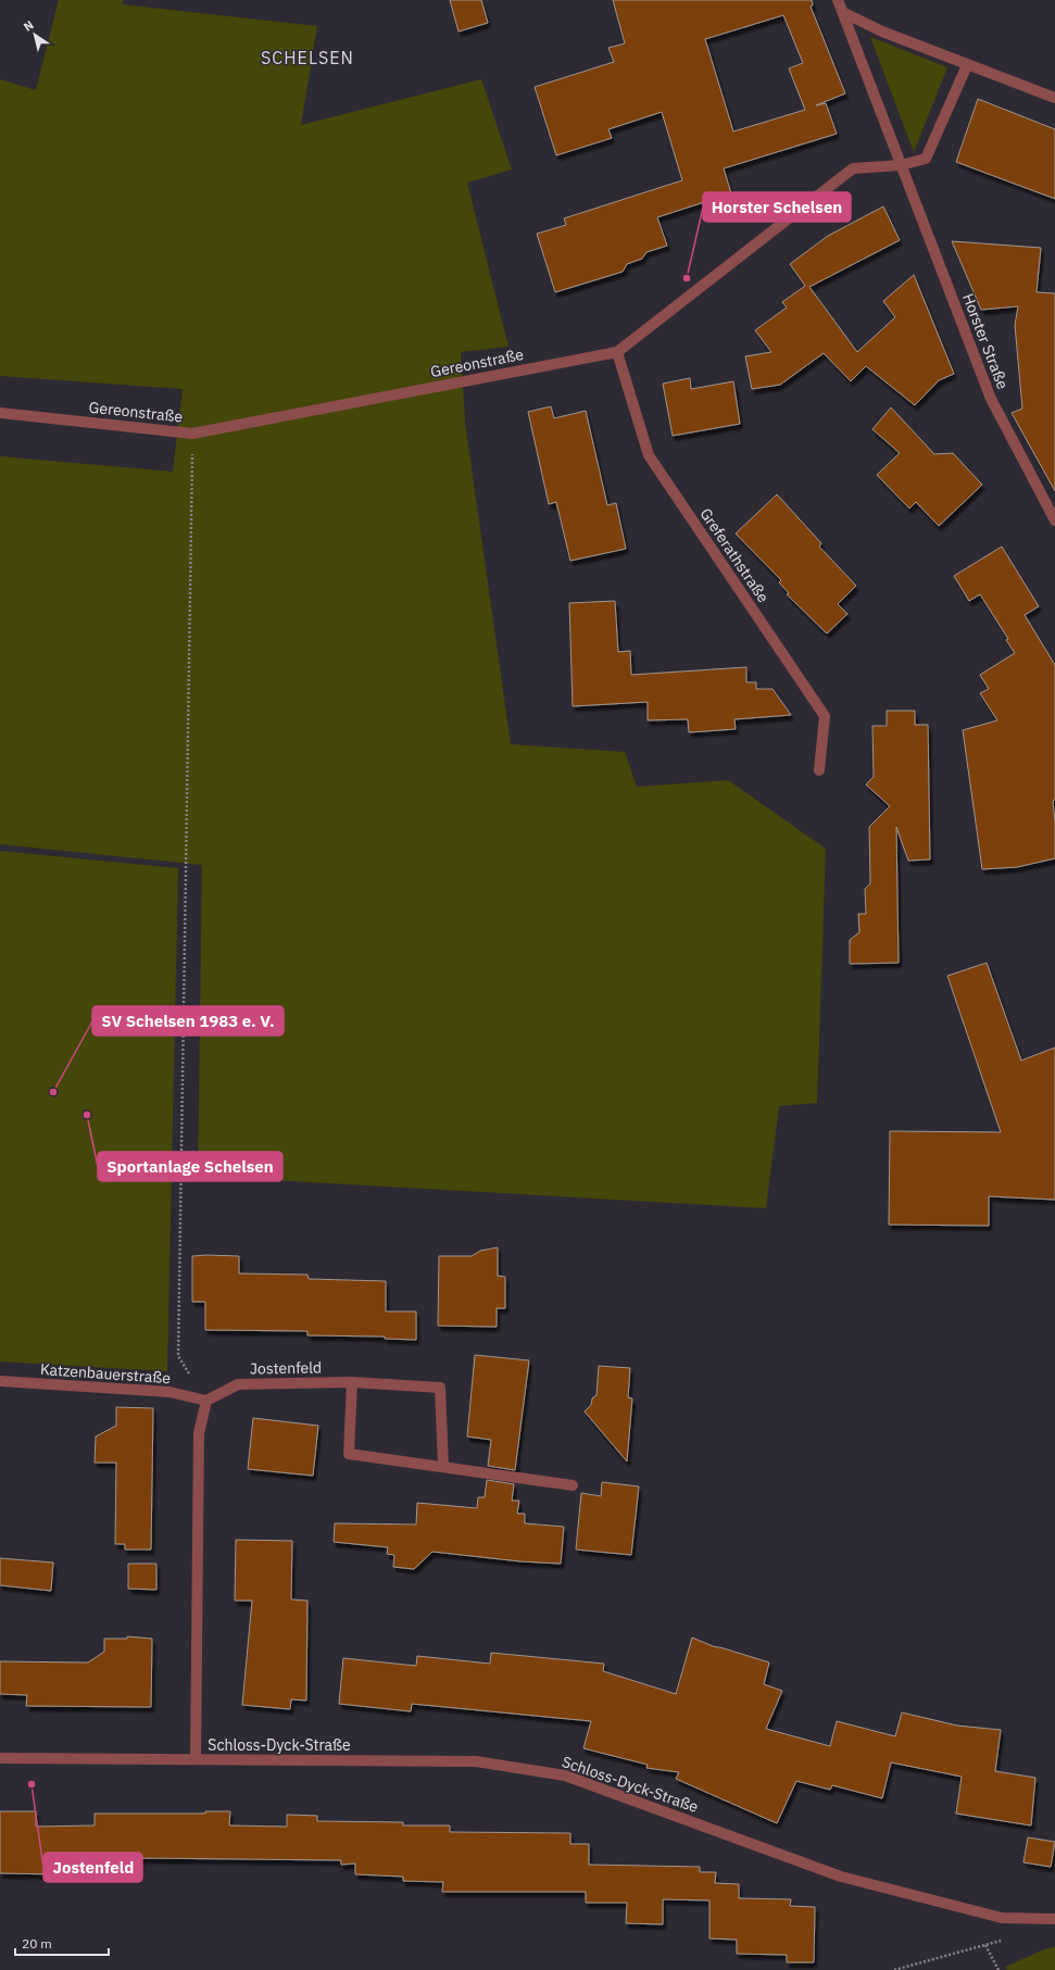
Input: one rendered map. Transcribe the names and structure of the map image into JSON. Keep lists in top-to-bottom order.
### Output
{
  "streets": {
    "street": [
      "Horster Straße",
      "Gereonstraße",
      "Greferathstraße",
      "Jostenfeld",
      "Katzenbauerstraße",
      "Schloss-Dyck-Straße"
    ]
  },
  "crossings": [
    ["Horster Straße", "Gereonstraße"],
    ["Gereonstraße", "Greferathstraße"],
    ["Jostenfeld", "Katzenbauerstraße"]
  ],
  "districts": ["SCHELSEN"],
  "places": [
    "Horster Schelsen",
    "SV Schelsen 1983 e. V.",
    "Sportanlage Schelsen",
    "Jostenfeld"
  ],
  "scale_bar": "20 m",
  "north": "top left"
}
